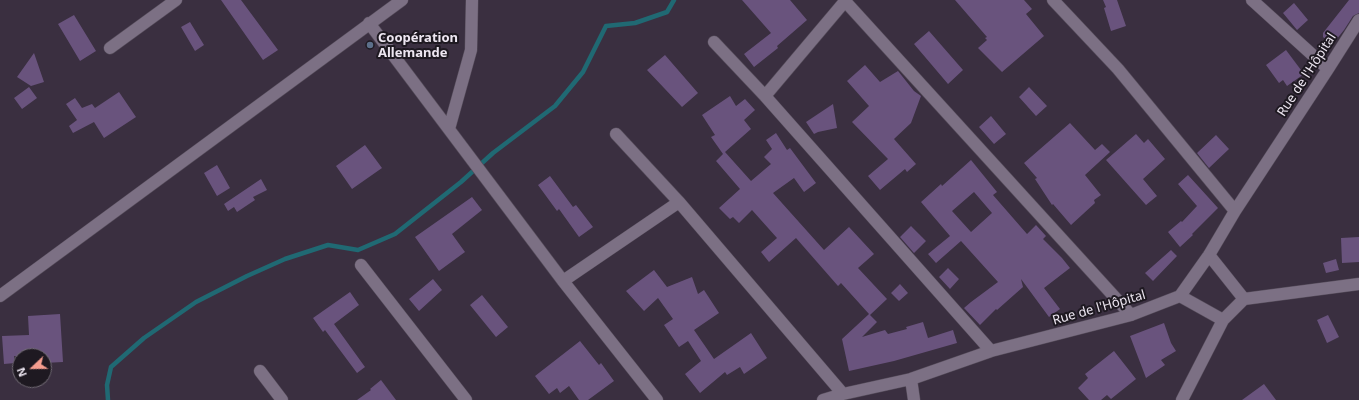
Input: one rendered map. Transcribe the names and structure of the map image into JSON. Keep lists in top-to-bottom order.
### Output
{
  "streets": {
    "street": ["Rue de l'Hôpital"]
  },
  "places": ["Coopération Allemande"],
  "north": "left"
}
